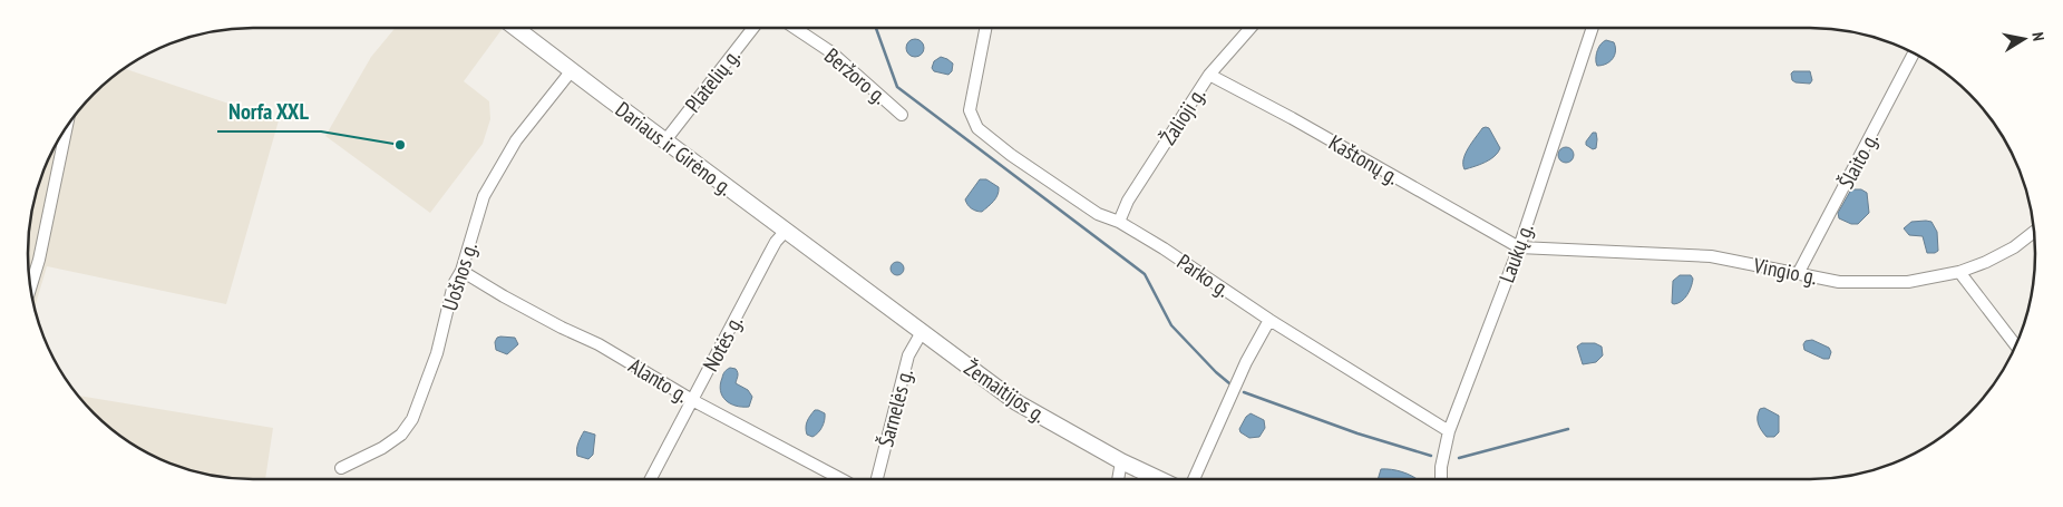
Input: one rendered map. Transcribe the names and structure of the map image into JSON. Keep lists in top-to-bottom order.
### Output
{
  "streets": {
    "main road": ["Dariaus ir Girėno g.", "Žemaitijos g."],
    "street": [
      "Beržoro g.",
      "Platelių g.",
      "Žalioji g.",
      "Kaštonų g.",
      "Šlaito g.",
      "Laukų g.",
      "Vingio g.",
      "Parko g.",
      "Uošnos g.",
      "Notės g.",
      "Alanto g.",
      "Šarnelės g."
    ]
  },
  "crossings": [
    ["Platelių g.", "Dariaus ir Girėno g."],
    ["Žalioji g.", "Kaštonų g."],
    ["Žalioji g.", "Parko g."],
    ["Dariaus ir Girėno g.", "Uošnos g."],
    ["Dariaus ir Girėno g.", "Notės g."],
    ["Dariaus ir Girėno g.", "Žemaitijos g."],
    ["Kaštonų g.", "Laukų g."],
    ["Kaštonų g.", "Vingio g."],
    ["Šlaito g.", "Vingio g."],
    ["Laukų g.", "Vingio g."],
    ["Laukų g.", "Parko g."],
    ["Uošnos g.", "Alanto g."],
    ["Notės g.", "Alanto g."],
    ["Žemaitijos g.", "Šarnelės g."]
  ],
  "places": ["Norfa XXL"],
  "north": "right"
}
